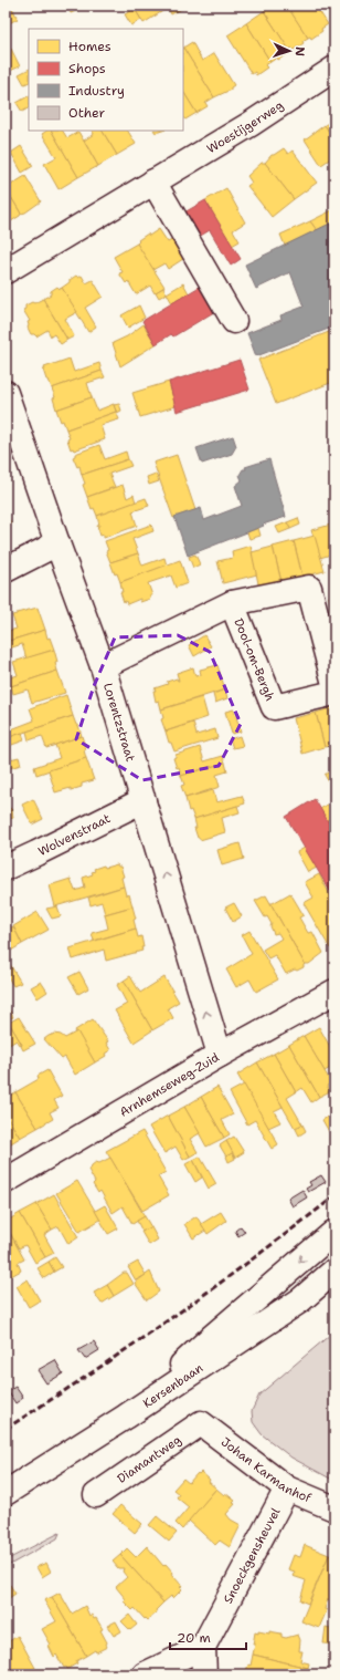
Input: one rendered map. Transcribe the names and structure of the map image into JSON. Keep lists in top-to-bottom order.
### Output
{
  "streets": {
    "street": [
      "Woestijgerweg",
      "Dool-om-Bergh",
      "Lorentzstraat",
      "Wolvenstraat",
      "Arnhemseweg-Zuid",
      "Kersenbaan",
      "Diamantweg",
      "Johan Karmanhof",
      "Snoeckgensheuvel"
    ]
  },
  "crossings": [
    ["Dool-om-Bergh", "Lorentzstraat"],
    ["Lorentzstraat", "Wolvenstraat"],
    ["Lorentzstraat", "Arnhemseweg-Zuid"],
    ["Diamantweg", "Johan Karmanhof"],
    ["Johan Karmanhof", "Snoeckgensheuvel"]
  ],
  "one_way": ["Lorentzstraat"],
  "legend": [
    "Homes",
    "Shops",
    "Industry",
    "Other"
  ],
  "scale_bar": "20 m",
  "north": "right"
}
